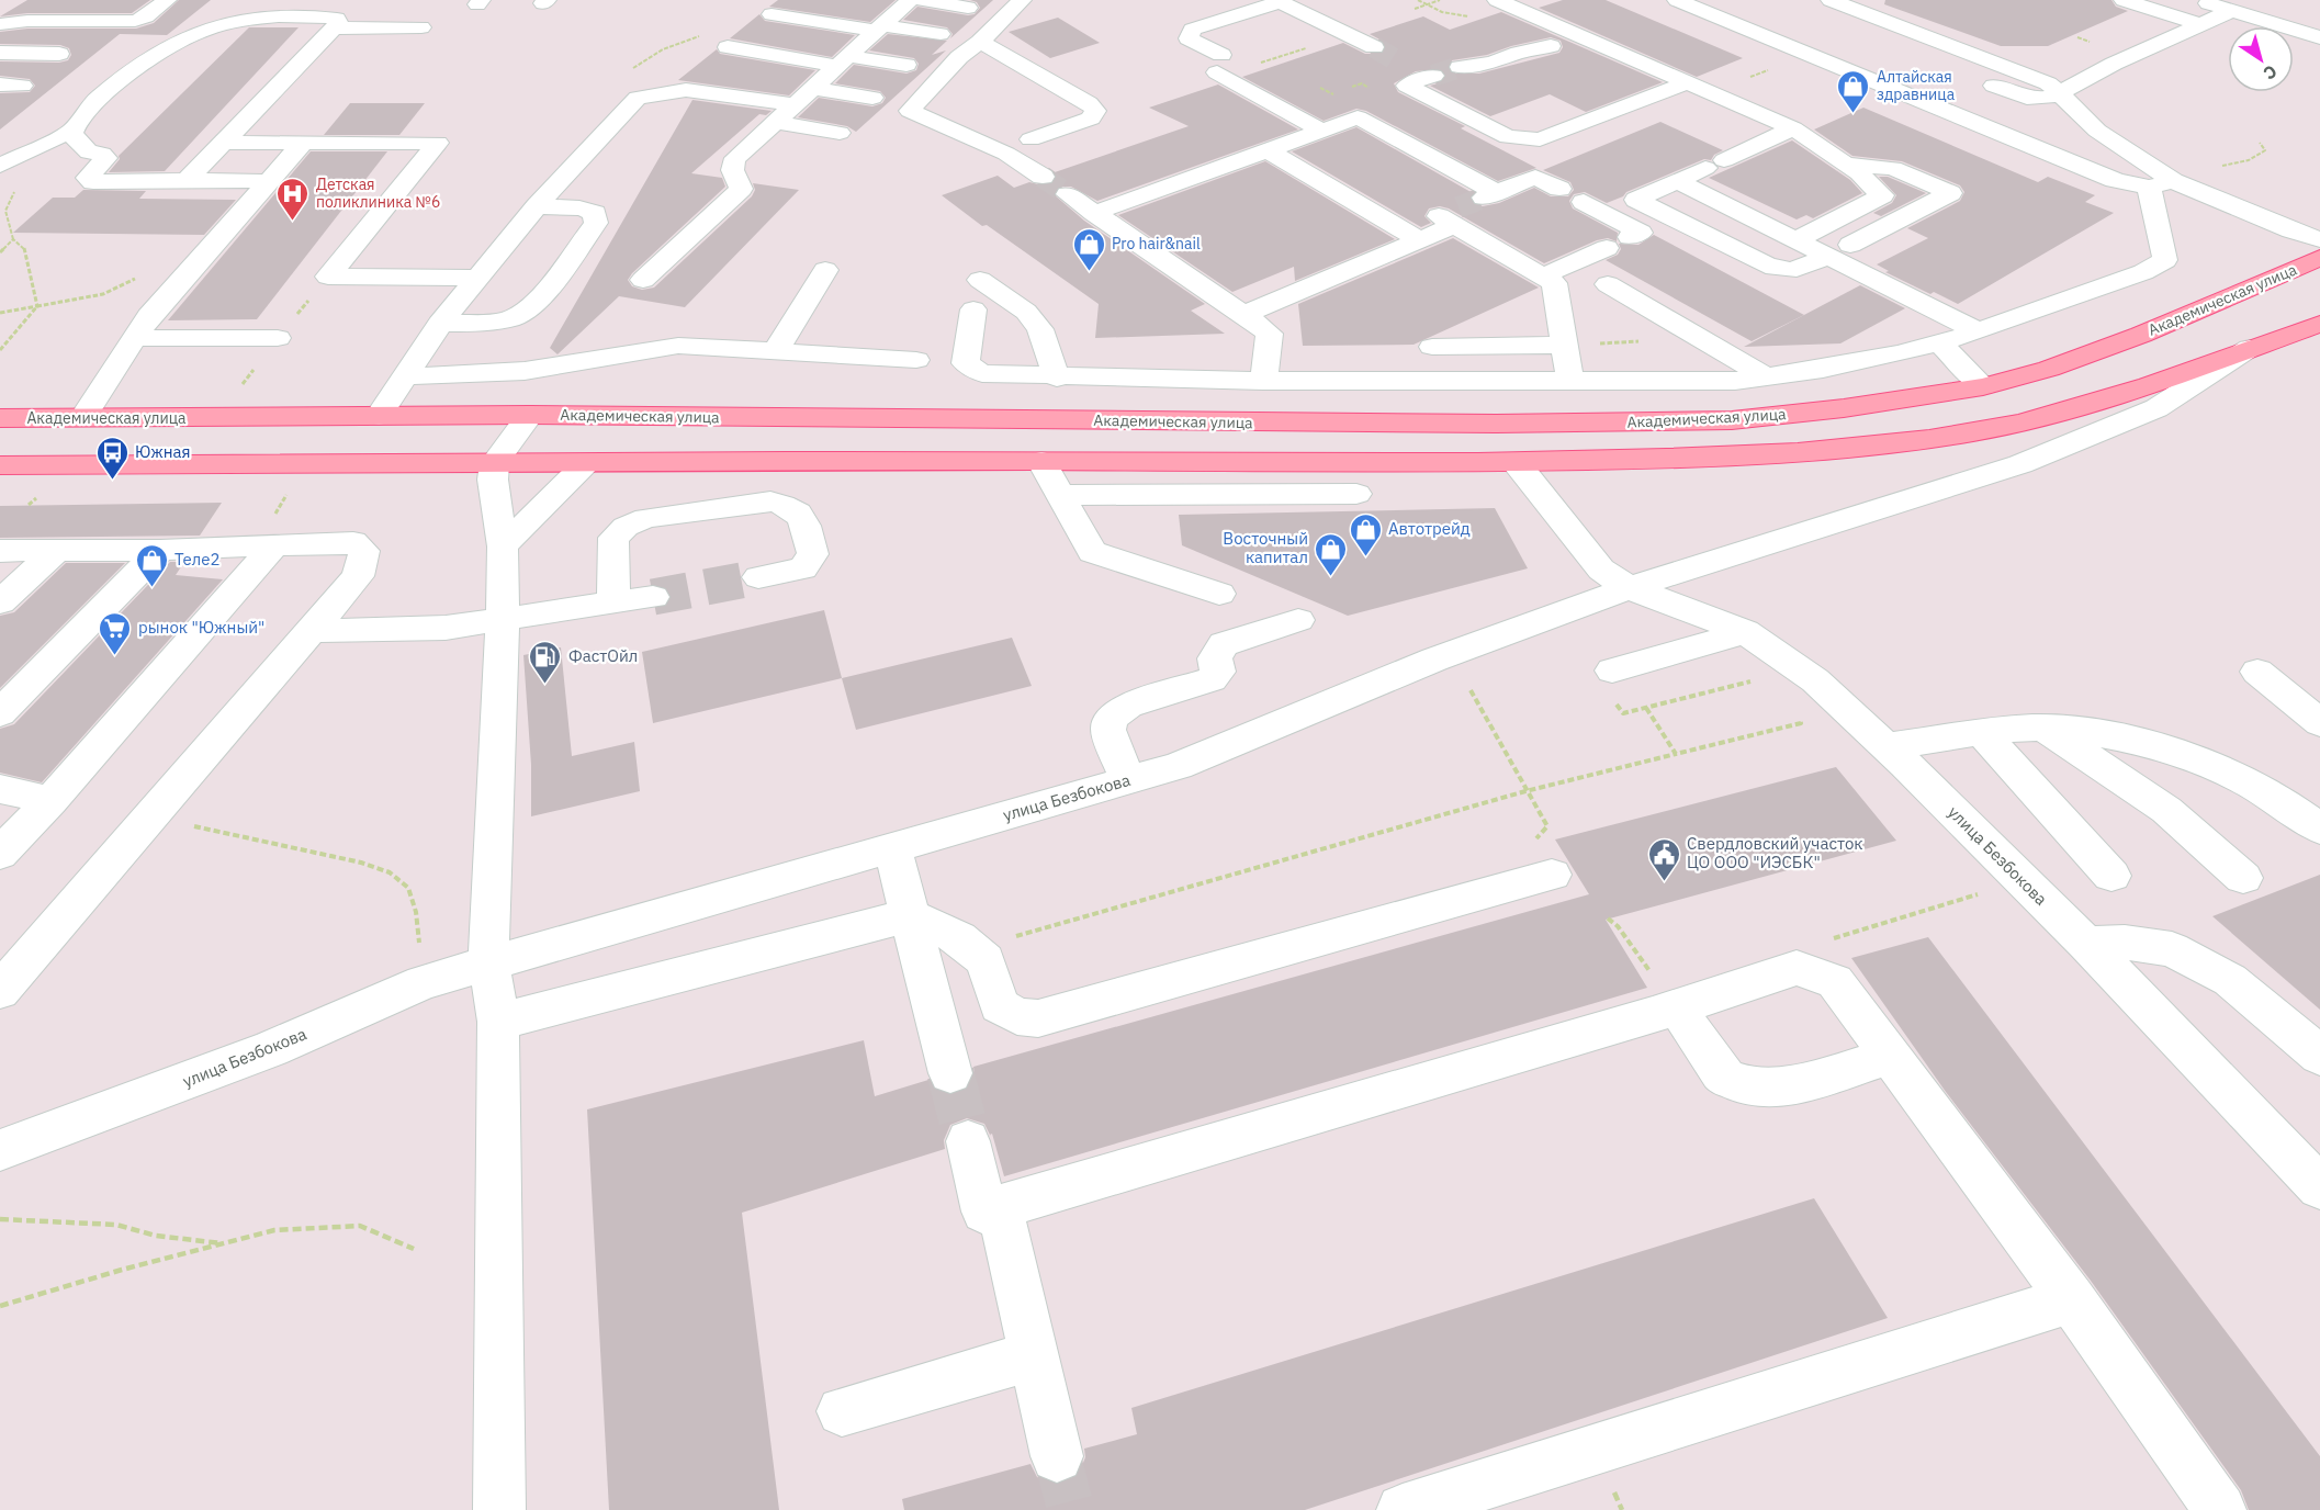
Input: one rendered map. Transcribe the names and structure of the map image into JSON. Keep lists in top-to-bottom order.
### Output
{
  "streets": {
    "main road": ["Академическая улица"],
    "street": ["улица Безбокова"]
  },
  "places": {
    "shop": [
      "Алтайская здравница",
      "Pro hair&nail",
      "Автотрейд",
      "Восточный капитал",
      "Теле2"
    ],
    "hospital": ["Детская поликлиника №6"],
    "bus stop": ["Южная"],
    "supermarket": ["рынок \"Южный\""],
    "fuel station": ["ФастОйл"],
    "public building": ["Свердловский участок ЦО ООО \"ИЭСБК\""]
  },
  "north": "bottom right"
}
